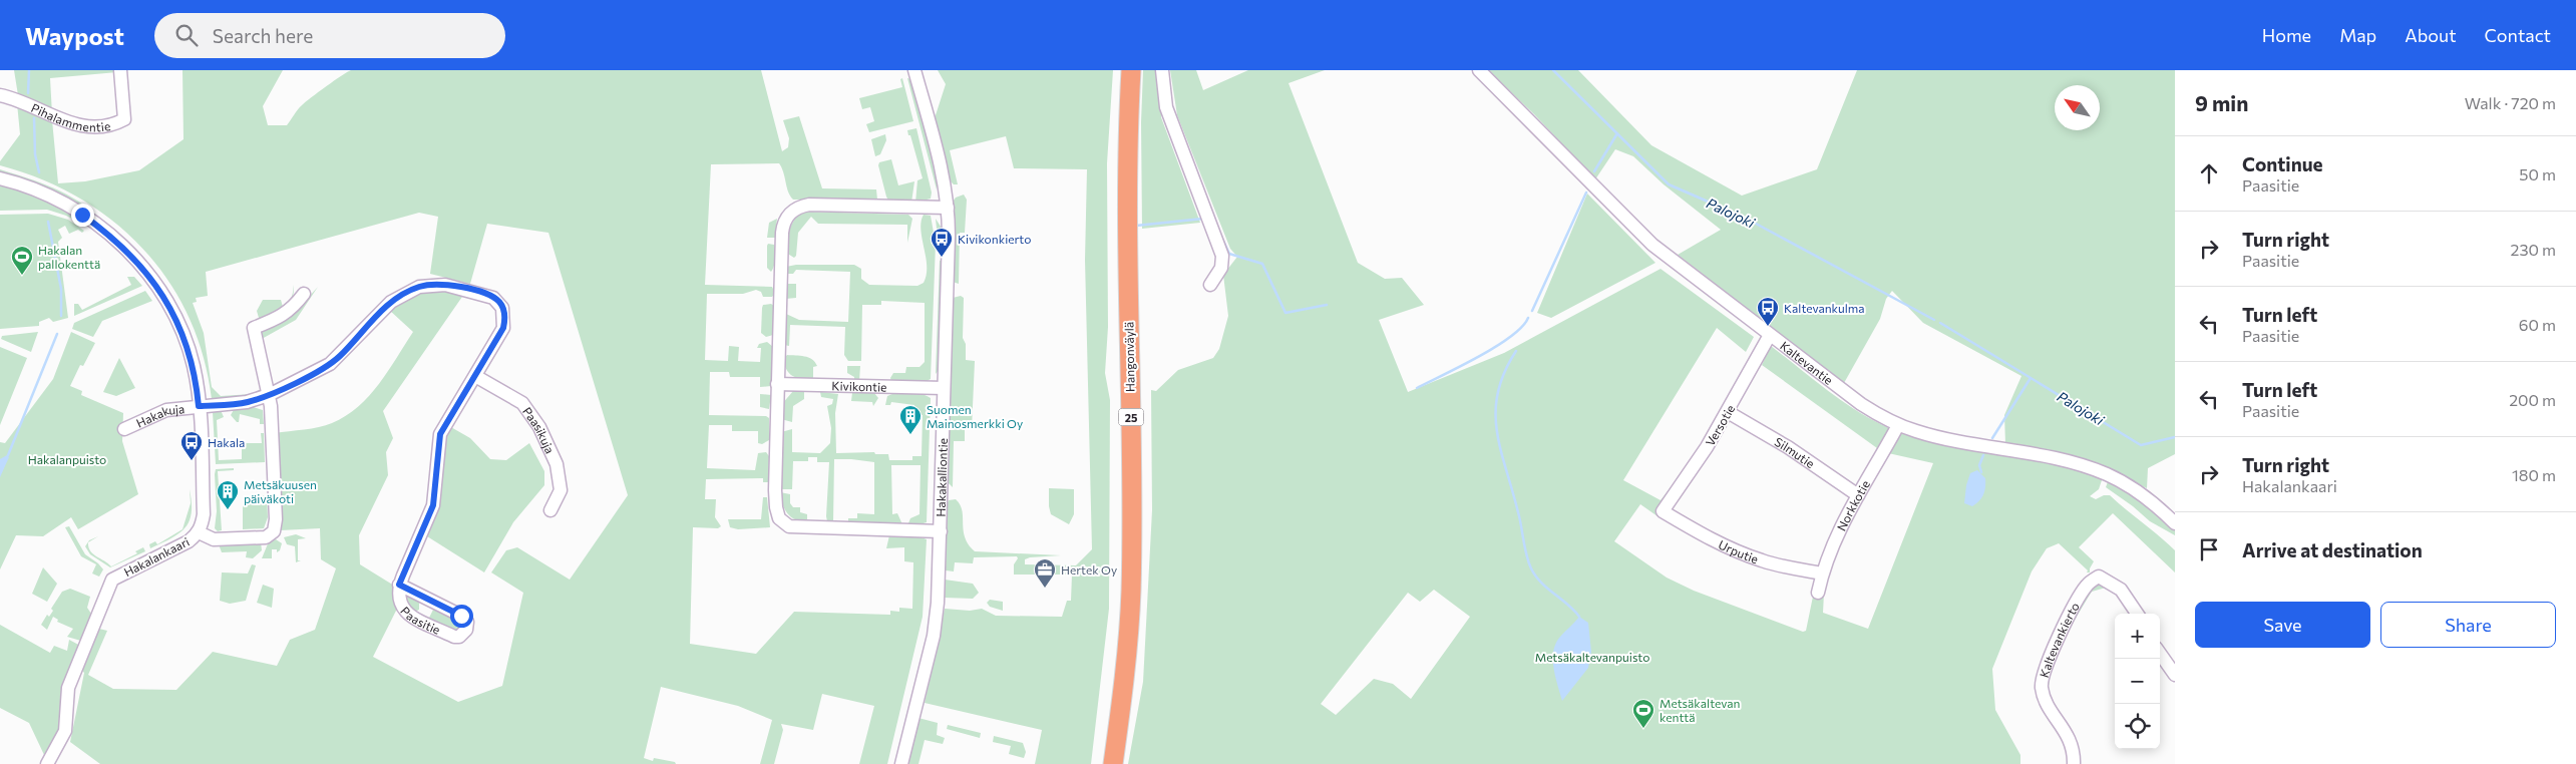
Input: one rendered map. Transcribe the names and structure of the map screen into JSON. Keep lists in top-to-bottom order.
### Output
{
  "streets": {
    "highway": ["Hangonväylä", "25"],
    "street": [
      "Pihalammentie",
      "Kaltevantie",
      "Kivikontie",
      "Hakakuja",
      "Versotie",
      "Paasikuja",
      "Silmutie",
      "Hakakalliontie",
      "Norkkotie",
      "Urputie",
      "Hakalankaari",
      "Paasitie",
      "Kaltevankierto"
    ]
  },
  "crossings": [
    ["Kaltevantie", "Versotie"],
    ["Kaltevantie", "Norkkotie"],
    ["Kivikontie", "Hakakalliontie"],
    ["Hakakuja", "Hakalankaari"],
    ["Hakakuja", "Paasitie"],
    ["Versotie", "Silmutie"],
    ["Versotie", "Urputie"],
    ["Paasikuja", "Paasitie"],
    ["Silmutie", "Norkkotie"],
    ["Norkkotie", "Urputie"],
    ["Hakalankaari", "Paasitie"]
  ],
  "water": ["Palojoki"],
  "parks": ["Hakalanpuisto", "Metsäkaltevanpuisto"],
  "places": {
    "bus stop": ["Kivikonkierto", "Kaltevankulma", "Hakala"],
    "sports": ["Hakalan pallokenttä", "Metsäkaltevan kenttä"],
    "building": ["Suomen Mainosmerkki Oy", "Metsäkuusen päiväkoti"],
    "office": ["Hertek Oy"]
  },
  "north": "top left",
  "page": {
    "header": "Waypost",
    "search": "Search here",
    "nav": [
      "Home",
      "Map",
      "About",
      "Contact"
    ],
    "heading": ["9 min", "Walk · 720 m"],
    "list": [
      ["Continue", "Paasitie", "50 m"],
      ["Turn right", "Paasitie", "230 m"],
      ["Turn left", "Paasitie", "60 m"],
      ["Turn left", "Paasitie", "200 m"],
      ["Turn right", "Hakalankaari", "180 m"],
      "Arrive at destination"
    ],
    "buttons": ["Save", "Share"],
    "map_buttons": ["+", "−"]
  }
}
